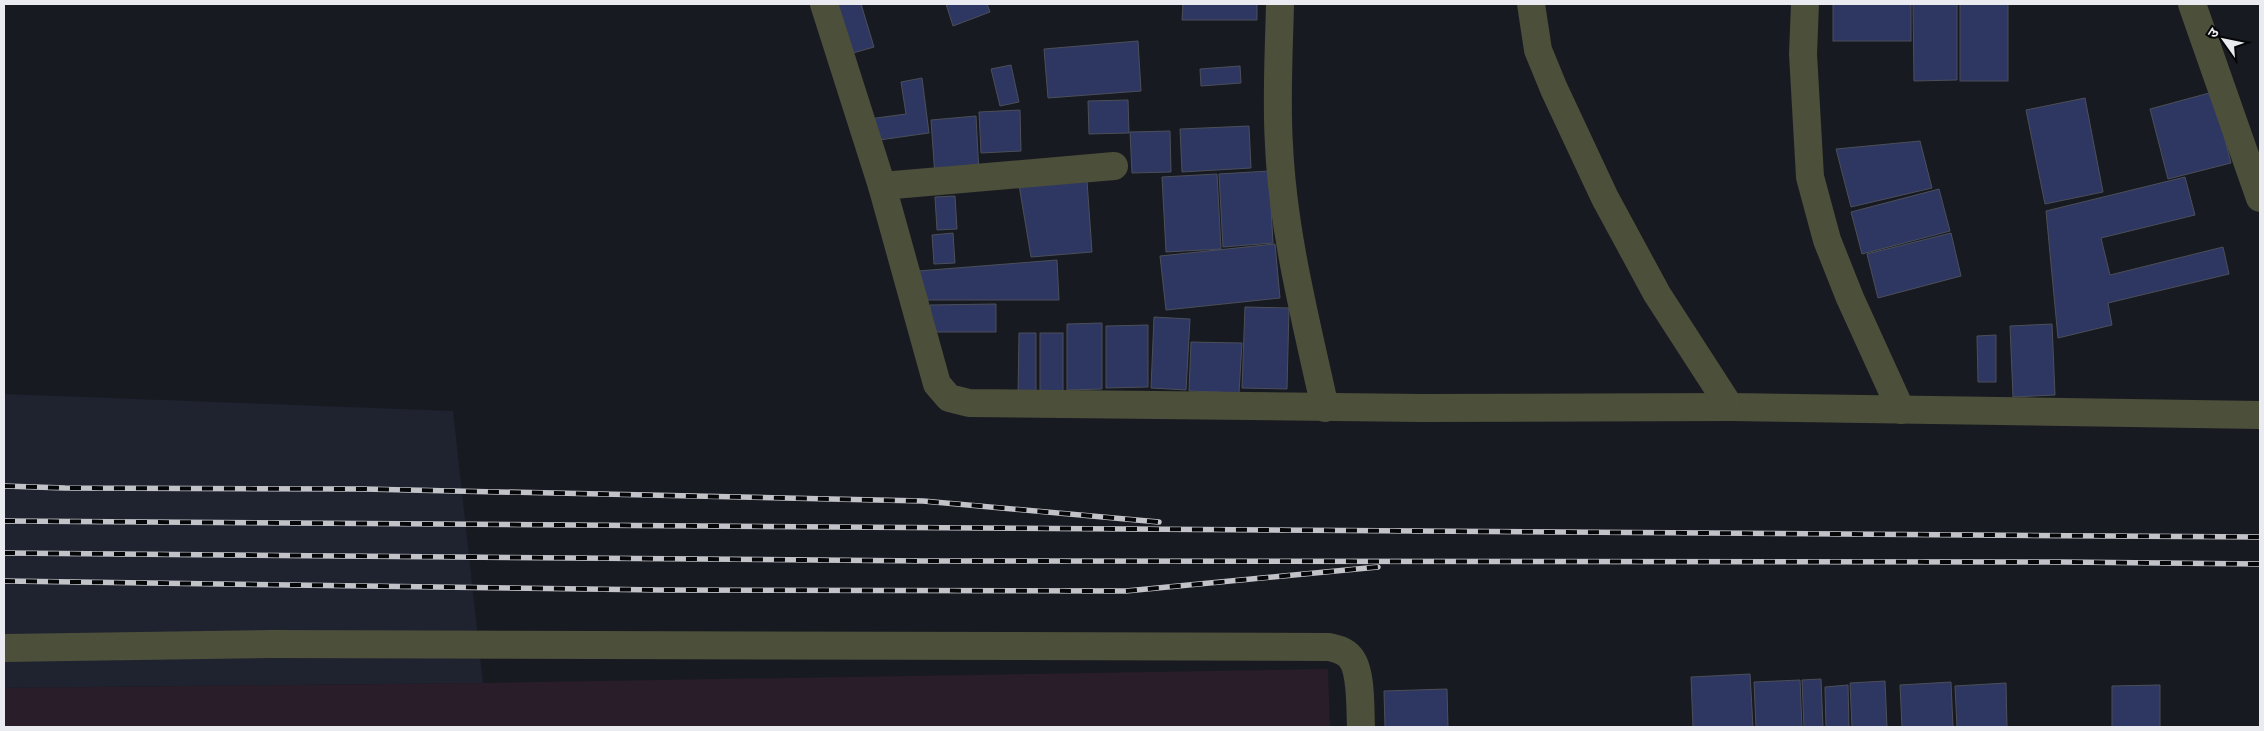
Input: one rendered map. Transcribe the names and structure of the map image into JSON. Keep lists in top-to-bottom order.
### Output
{
  "north": "top left"
}
